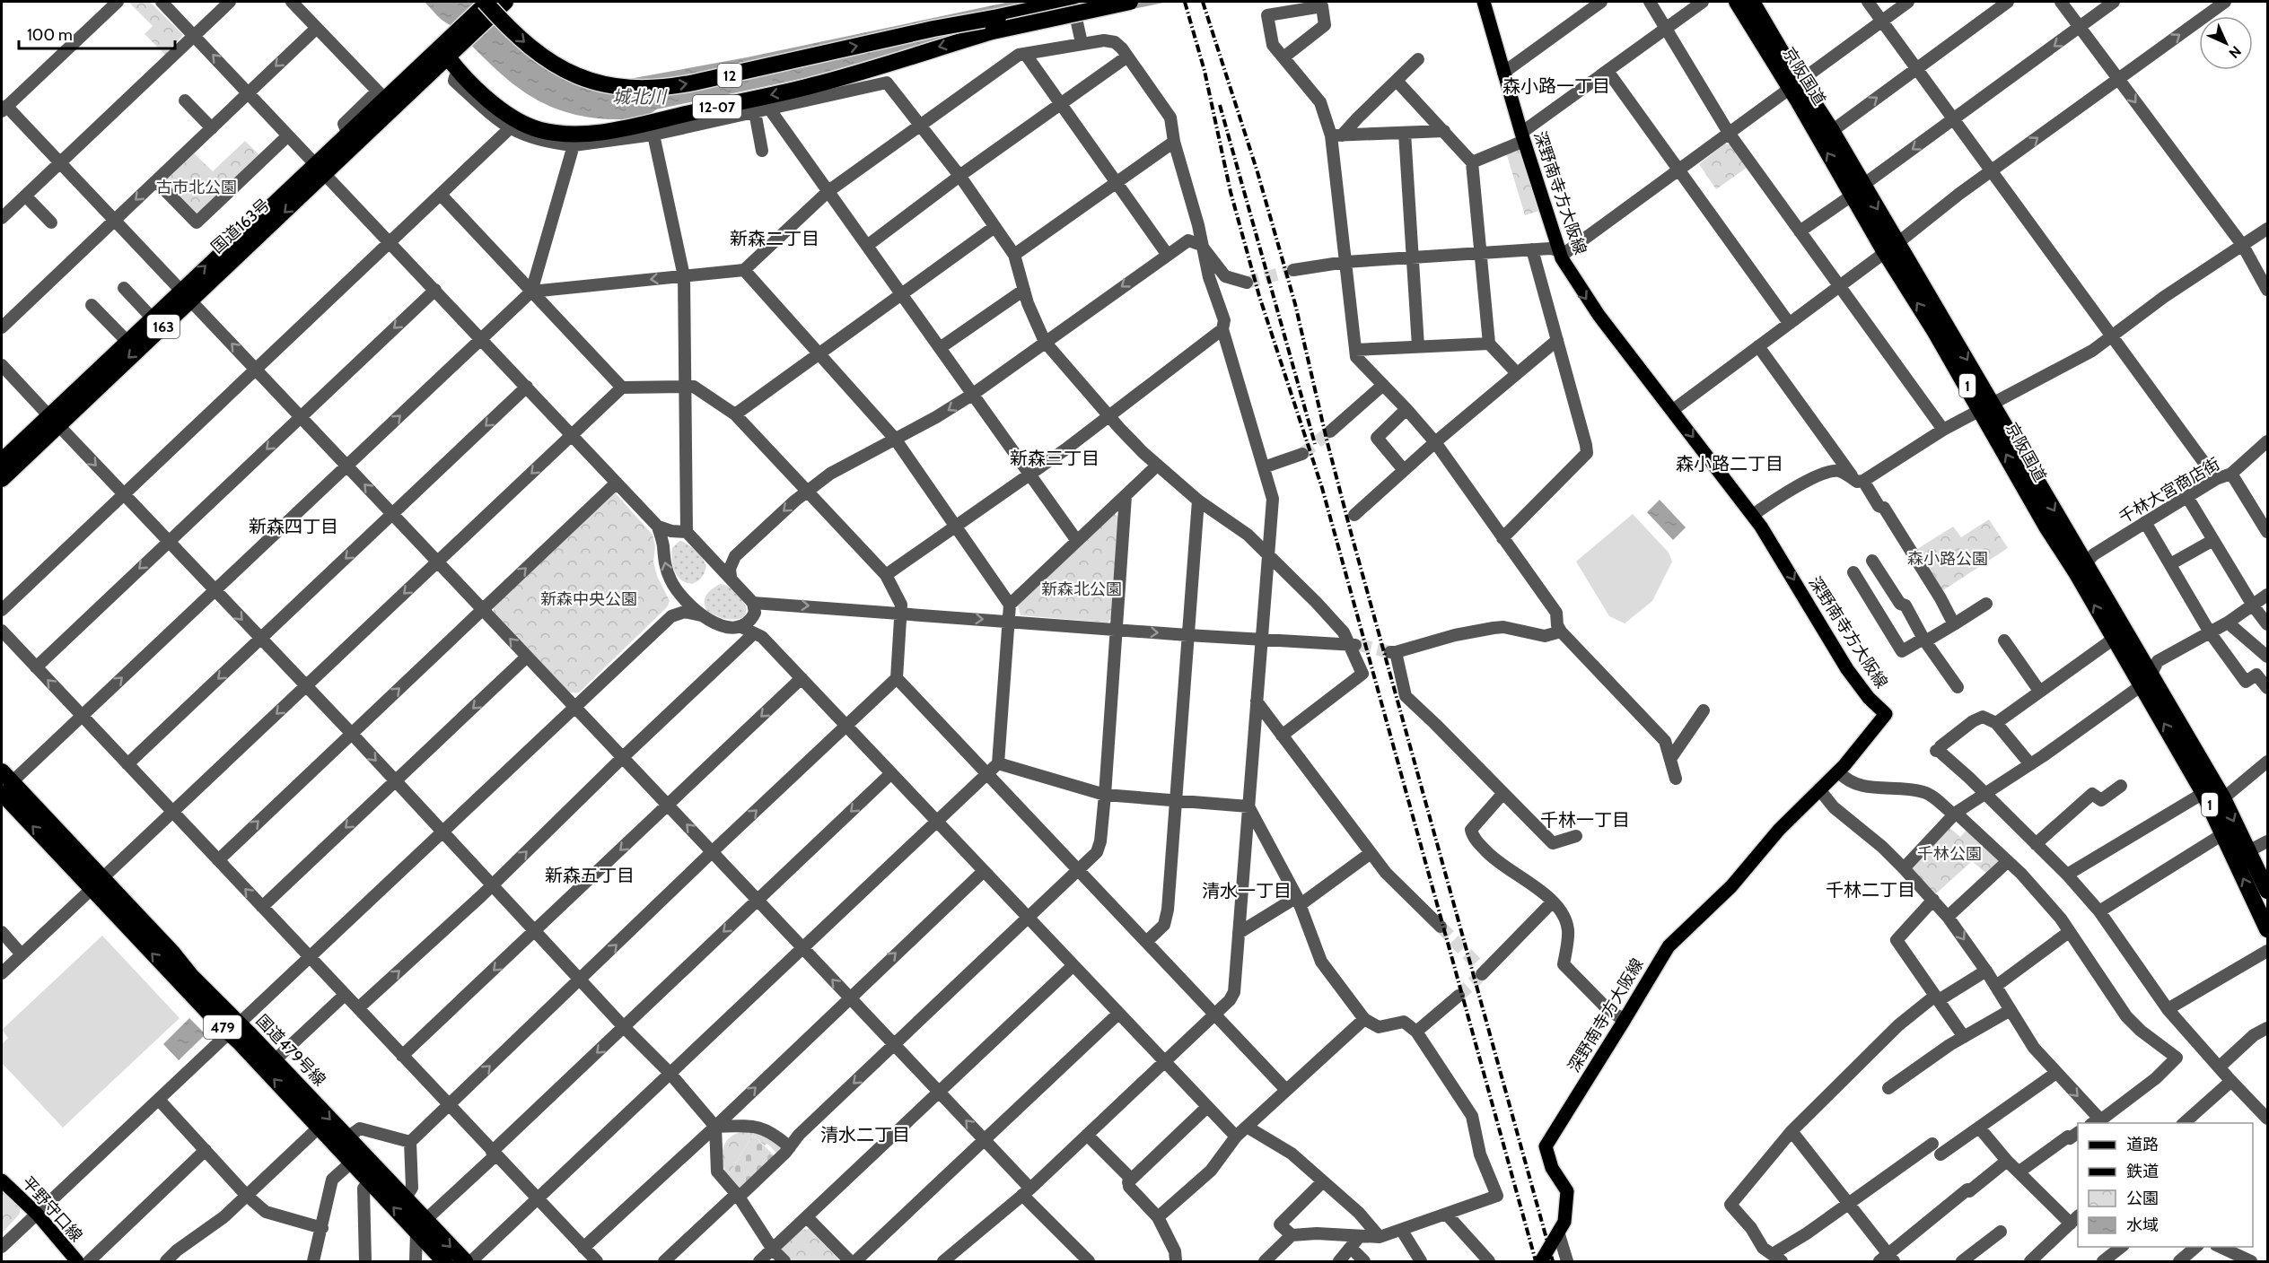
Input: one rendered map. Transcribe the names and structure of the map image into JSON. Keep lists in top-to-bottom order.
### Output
{
  "streets": {
    "highway": [
      "12",
      "京阪国道",
      "12-07",
      "国道163号",
      "163",
      "1",
      "479",
      "国道479号線"
    ],
    "main road": ["深野南寺方大阪線", "平野守口線"],
    "street": ["千林大宮商店街"]
  },
  "crossings": [
    ["12", "国道163号"],
    ["京阪国道", "千林大宮商店街"],
    ["12-07", "国道163号"]
  ],
  "one_way": ["深野南寺方大阪線"],
  "districts": [
    "森小路一丁目",
    "新森二丁目",
    "新森三丁目",
    "森小路二丁目",
    "新森四丁目",
    "千林一丁目",
    "新森五丁目",
    "千林二丁目",
    "清水一丁目",
    "清水二丁目"
  ],
  "water": ["城北川"],
  "parks": [
    "古市北公園",
    "森小路公園",
    "新森北公園",
    "新森中央公園",
    "千林公園"
  ],
  "legend": [
    "道路",
    "鉄道",
    "公園",
    "水域"
  ],
  "scale_bar": "100 m",
  "north": "bottom right"
}
